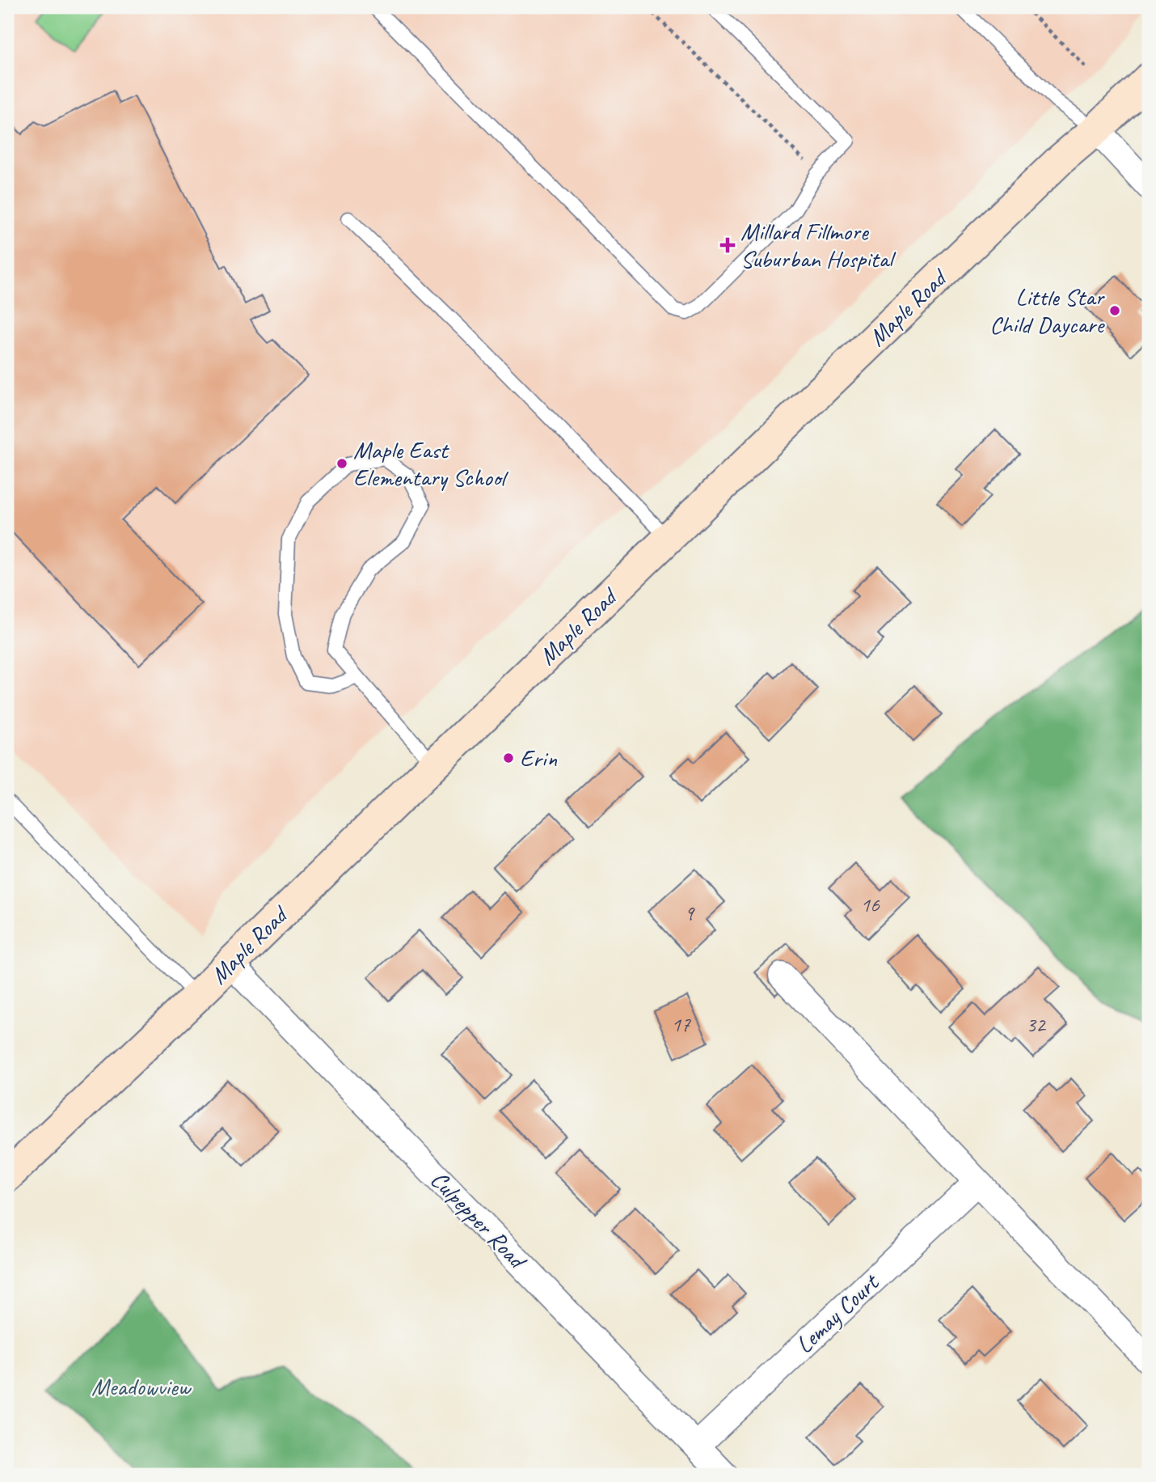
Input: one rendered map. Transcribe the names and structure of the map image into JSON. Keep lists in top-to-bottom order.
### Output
{
  "streets": {
    "main road": ["Maple Road"],
    "street": ["Culpepper Road", "Lemay Court"]
  },
  "crossings": [
    ["Maple Road", "Culpepper Road"],
    ["Culpepper Road", "Lemay Court"]
  ],
  "parks": ["Meadowview"],
  "places": {
    "health": ["Millard Fillmore Suburban Hospital"],
    "other": ["Little Star Child Daycare", "Maple East Elementary School", "Erin"]
  },
  "house_numbers": [
    "16",
    "9",
    "17",
    "32"
  ]
}
